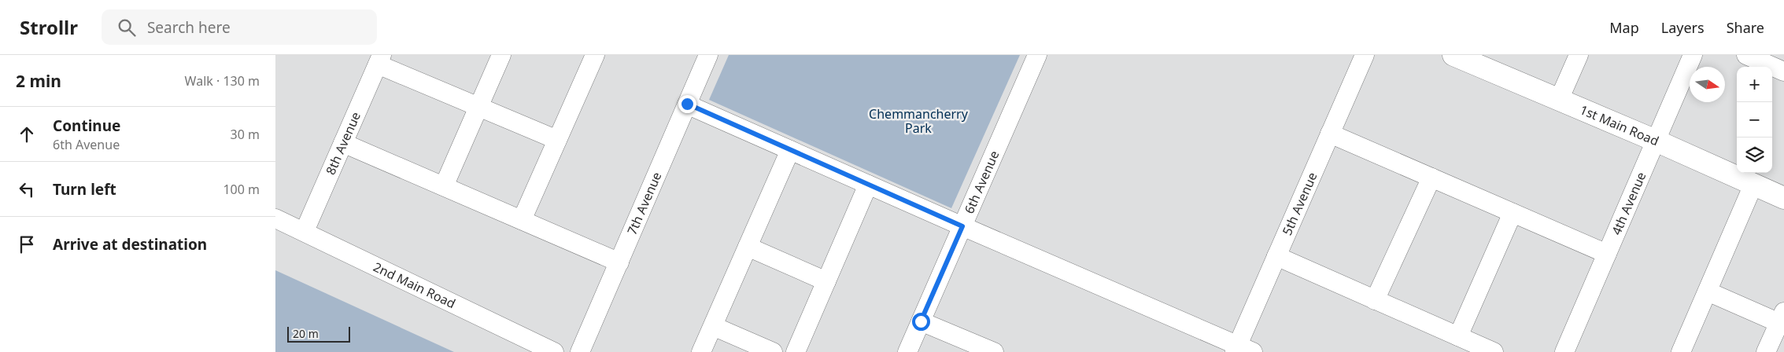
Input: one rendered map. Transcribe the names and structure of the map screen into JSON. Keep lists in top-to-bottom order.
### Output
{
  "streets": {
    "street": [
      "1st Main Road",
      "8th Avenue",
      "6th Avenue",
      "7th Avenue",
      "5th Avenue",
      "4th Avenue",
      "2nd Main Road"
    ]
  },
  "crossings": [
    ["1st Main Road", "4th Avenue"],
    ["8th Avenue", "2nd Main Road"]
  ],
  "parks": ["Chemmancherry Park"],
  "scale_bar": "20 m",
  "north": "right",
  "page": {
    "header": "Strollr",
    "search": "Search here",
    "nav": ["Map", "Layers", "Share"],
    "heading": ["2 min", "Walk · 130 m"],
    "map_buttons": ["+", "−"],
    "list": [
      ["Continue", "6th Avenue", "30 m"],
      ["Turn left", "100 m"],
      "Arrive at destination"
    ],
    "scale": "20 m"
  }
}
